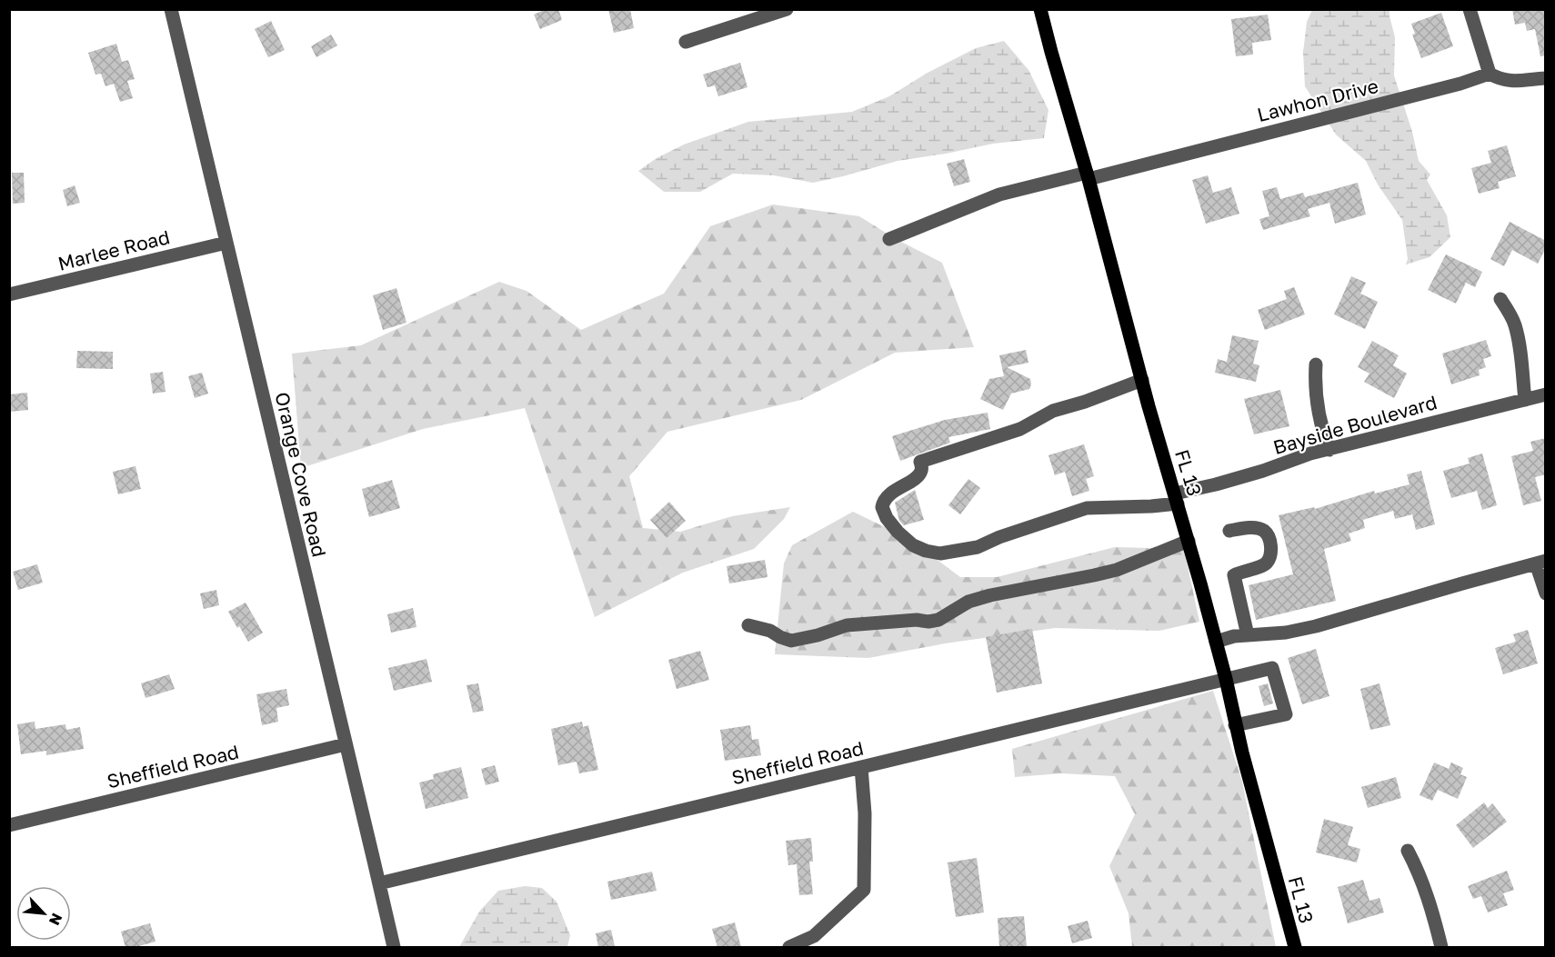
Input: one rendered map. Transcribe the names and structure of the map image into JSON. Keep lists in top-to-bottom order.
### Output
{
  "streets": {
    "main road": ["FL 13"],
    "street": [
      "Lawhon Drive",
      "Marlee Road",
      "Bayside Boulevard",
      "Orange Cove Road",
      "Sheffield Road"
    ]
  },
  "crossings": [
    ["Lawhon Drive", "FL 13"],
    ["Marlee Road", "Orange Cove Road"],
    ["Bayside Boulevard", "FL 13"],
    ["FL 13", "Sheffield Road"],
    ["Orange Cove Road", "Sheffield Road"]
  ],
  "north": "bottom right"
}
